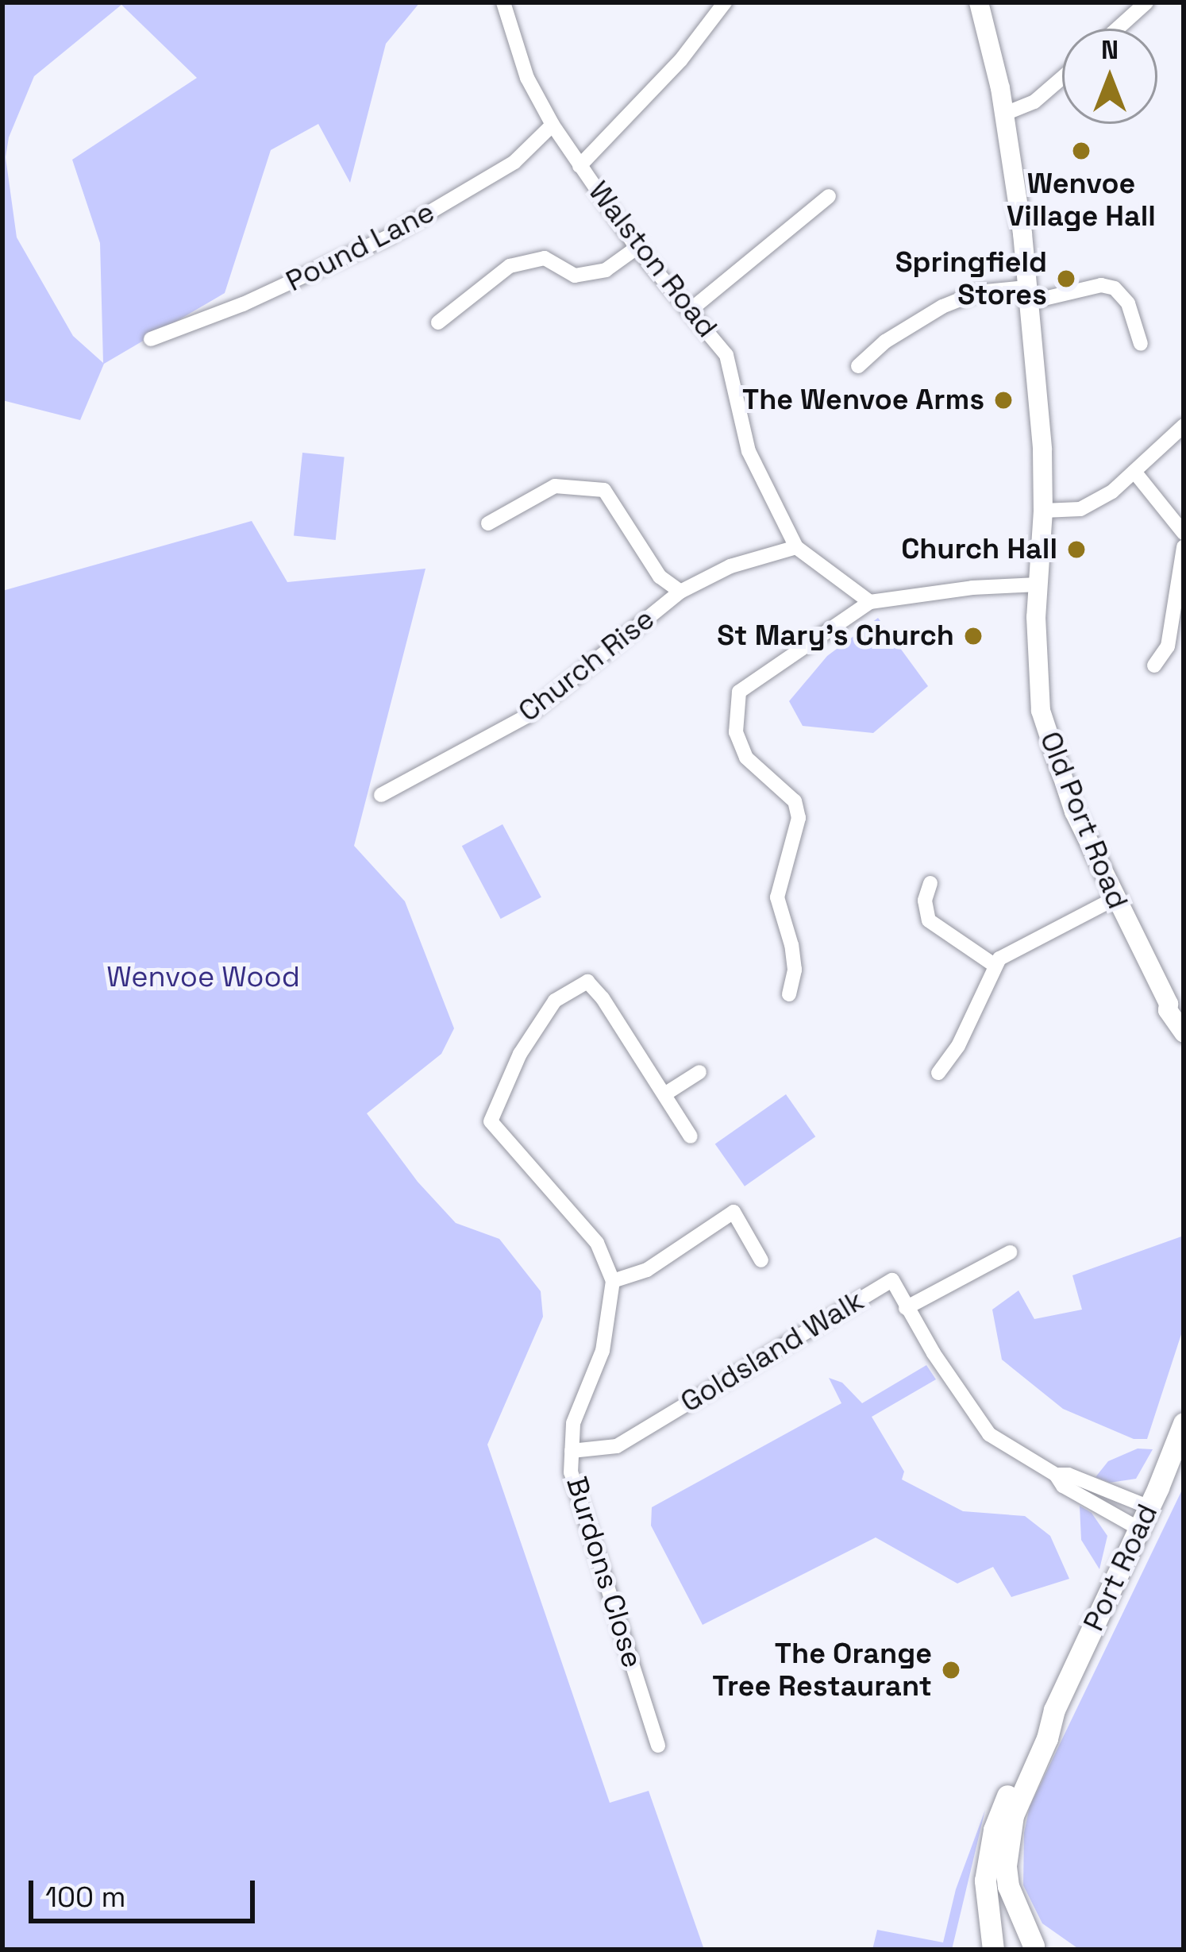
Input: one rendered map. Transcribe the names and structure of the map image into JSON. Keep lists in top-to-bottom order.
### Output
{
  "streets": {
    "main road": ["Port Road"],
    "street": [
      "Pound Lane",
      "Walston Road",
      "Church Rise",
      "Old Port Road",
      "Goldsland Walk",
      "Burdons Close"
    ]
  },
  "crossings": [
    ["Pound Lane", "Walston Road"],
    ["Walston Road", "Church Rise"],
    ["Goldsland Walk", "Port Road"],
    ["Goldsland Walk", "Burdons Close"]
  ],
  "parks": ["Wenvoe Wood"],
  "places": [
    "Wenvoe Village Hall",
    "Springfield Stores",
    "The Wenvoe Arms",
    "Church Hall",
    "St Mary's Church",
    "The Orange Tree Restaurant"
  ],
  "scale_bar": "100 m",
  "north": "top"
}
